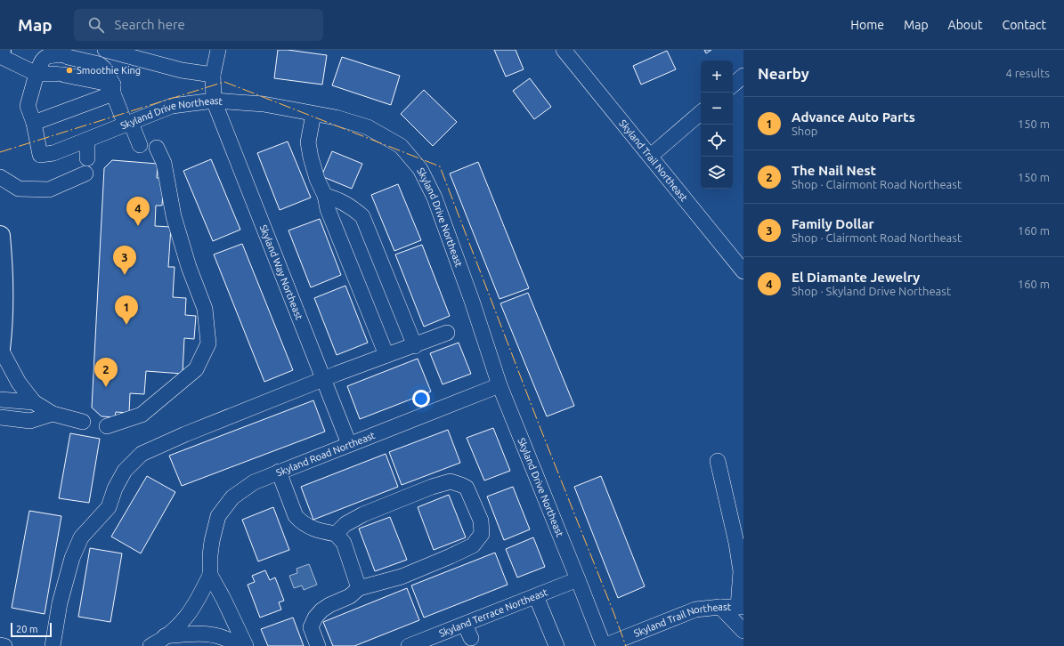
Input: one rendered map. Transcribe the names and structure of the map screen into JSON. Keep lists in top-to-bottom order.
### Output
{
  "streets": {
    "street": [
      "Skyland Drive Northeast",
      "Skyland Trail Northeast",
      "Skyland Way Northeast",
      "Skyland Road Northeast",
      "Skyland Terrace Northeast"
    ]
  },
  "crossings": [
    ["Skyland Drive Northeast", "Skyland Trail Northeast"],
    ["Skyland Drive Northeast", "Skyland Way Northeast"],
    ["Skyland Drive Northeast", "Skyland Road Northeast"],
    ["Skyland Drive Northeast", "Skyland Terrace Northeast"],
    ["Skyland Way Northeast", "Skyland Road Northeast"]
  ],
  "places": ["Smoothie King"],
  "scale_bar": "20 m",
  "page": {
    "header": "Map",
    "search": "Search here",
    "nav": [
      "Home",
      "Map",
      "About",
      "Contact"
    ],
    "heading": ["Nearby", "4 results"],
    "map_buttons": ["+", "−"],
    "list": [
      {
        "mark": "1",
        "name": "Advance Auto Parts",
        "note": "Shop",
        "value": "150 m"
      },
      {
        "mark": "2",
        "name": "The Nail Nest",
        "note": "Shop · Clairmont Road Northeast",
        "value": "150 m"
      },
      {
        "mark": "3",
        "name": "Family Dollar",
        "note": "Shop · Clairmont Road Northeast",
        "value": "160 m"
      },
      {
        "mark": "4",
        "name": "El Diamante Jewelry",
        "note": "Shop · Skyland Drive Northeast",
        "value": "160 m"
      }
    ],
    "pins": [
      "4",
      "3",
      "1",
      "2"
    ],
    "scale": "20 m"
  }
}
